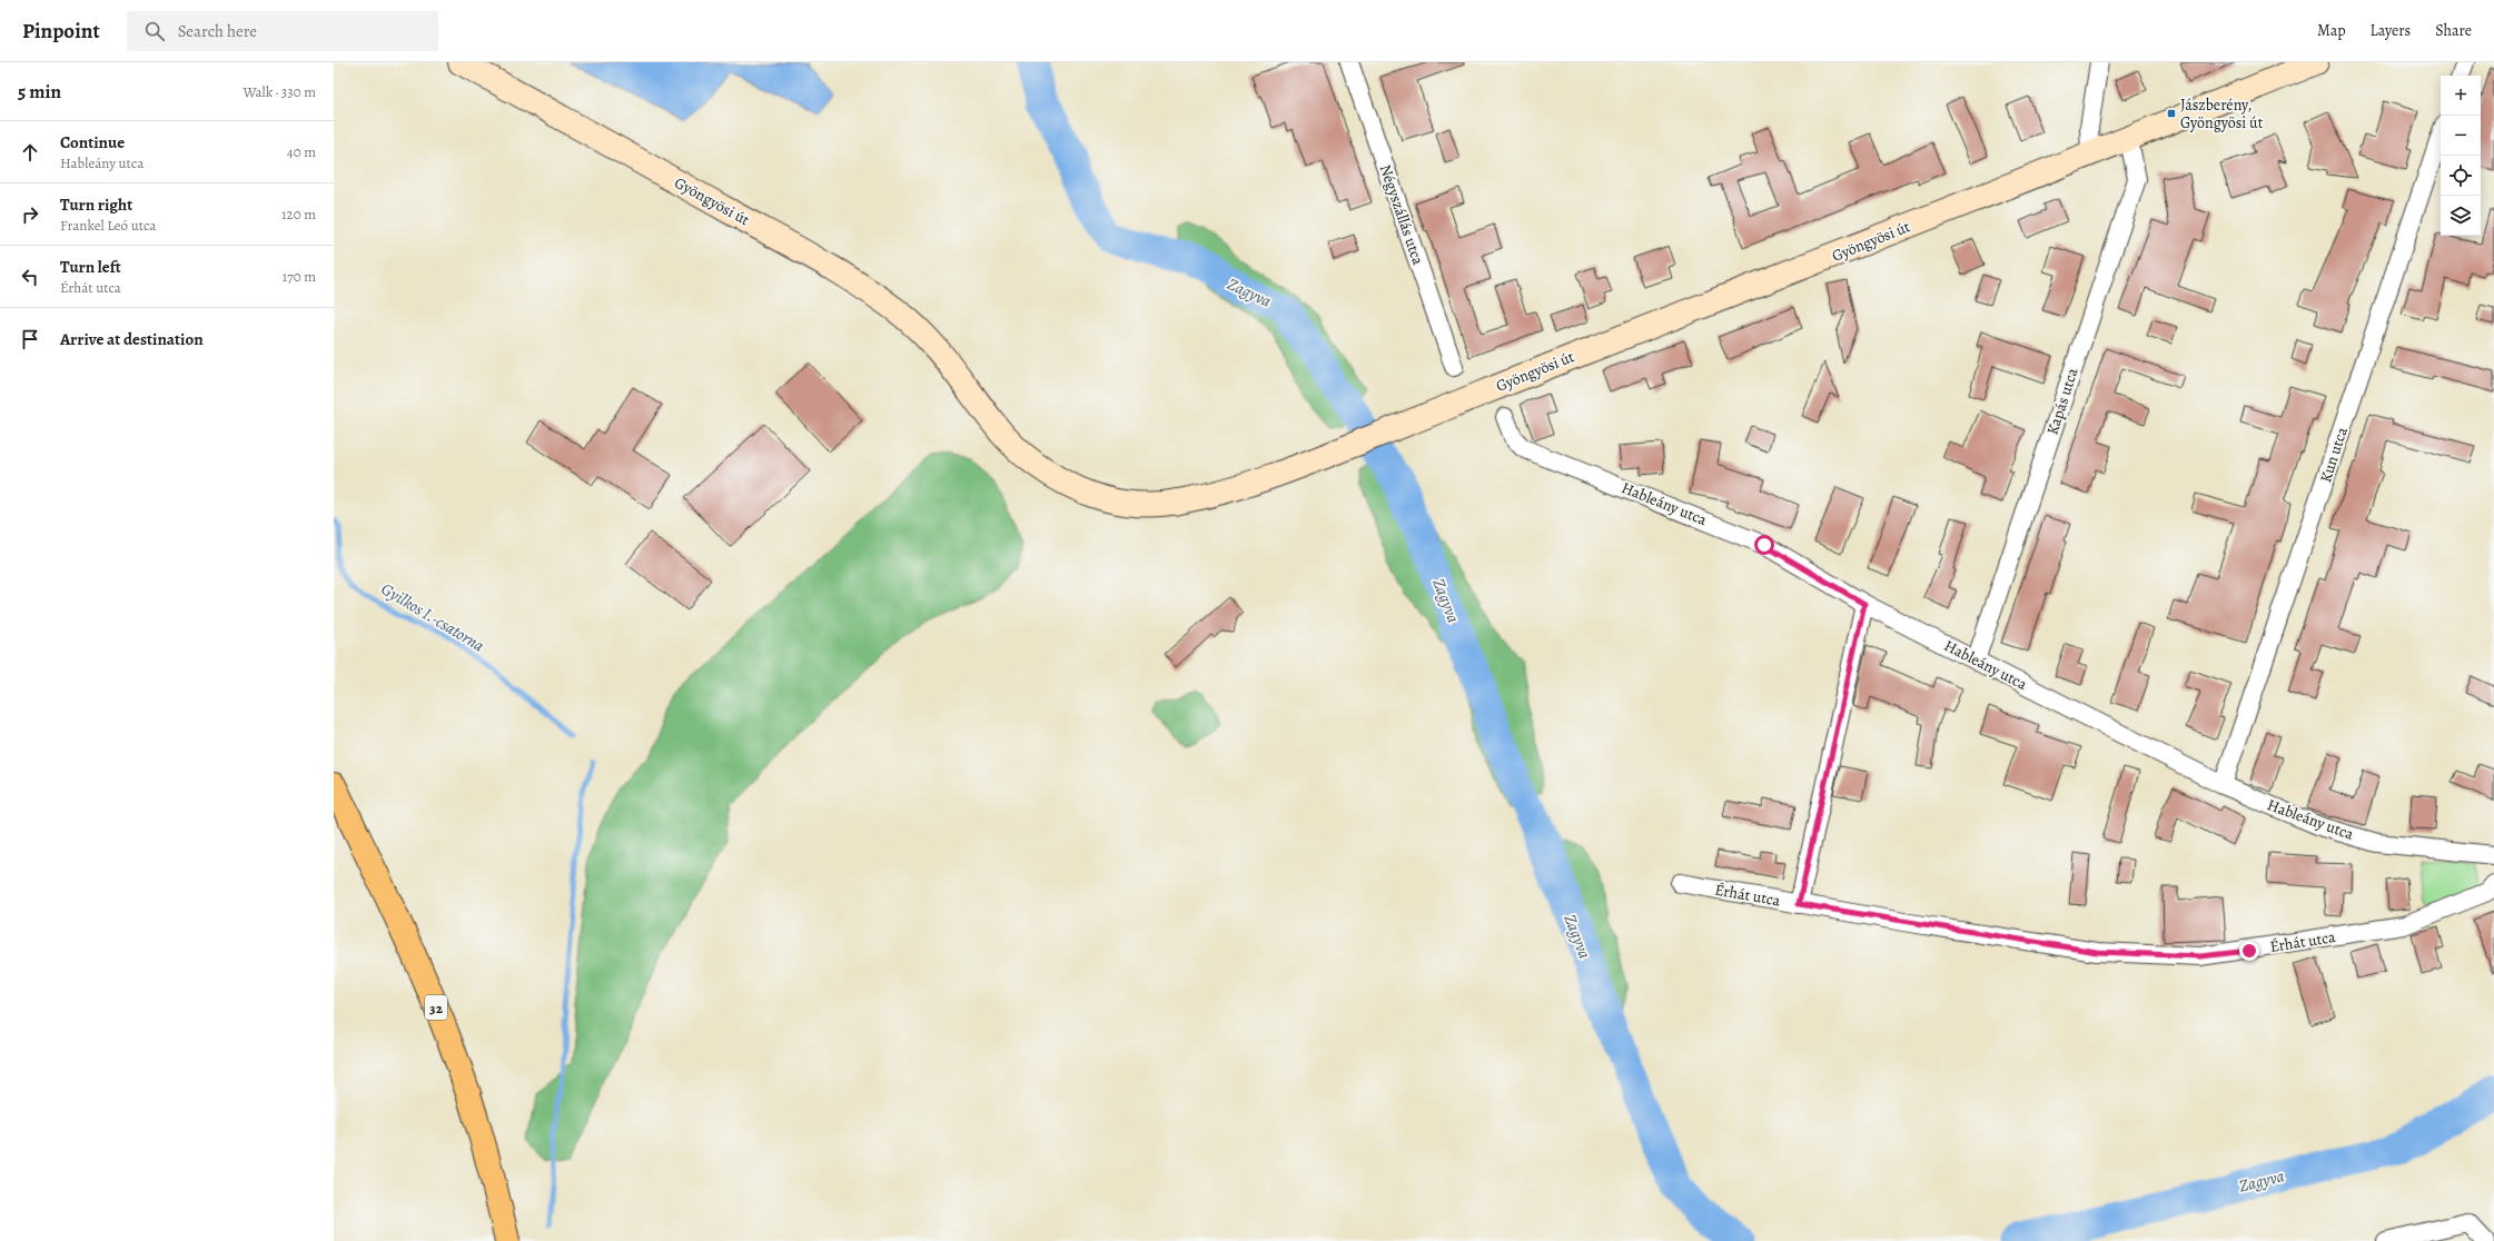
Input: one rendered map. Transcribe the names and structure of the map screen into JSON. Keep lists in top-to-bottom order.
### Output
{
  "streets": {
    "main road": ["32"],
    "street": [
      "Gyöngyösi út",
      "Négyszállás utca",
      "Kapás utca",
      "Kun utca",
      "Hableány utca",
      "Érhát utca"
    ]
  },
  "crossings": [
    ["Gyöngyösi út", "Kapás utca"],
    ["Kapás utca", "Hableány utca"],
    ["Kun utca", "Hableány utca"]
  ],
  "water": ["Zagyva", "Gyilkos I.-csatorna"],
  "places": {
    "transit": ["Jászberény, Gyöngyösi út"]
  },
  "page": {
    "header": "Pinpoint",
    "search": "Search here",
    "nav": ["Map", "Layers", "Share"],
    "heading": ["5 min", "Walk · 330 m"],
    "map_buttons": ["+", "−"],
    "list": [
      ["Continue", "Hableány utca", "40 m"],
      ["Turn right", "Frankel Leó utca", "120 m"],
      ["Turn left", "Érhát utca", "170 m"],
      "Arrive at destination"
    ]
  }
}
